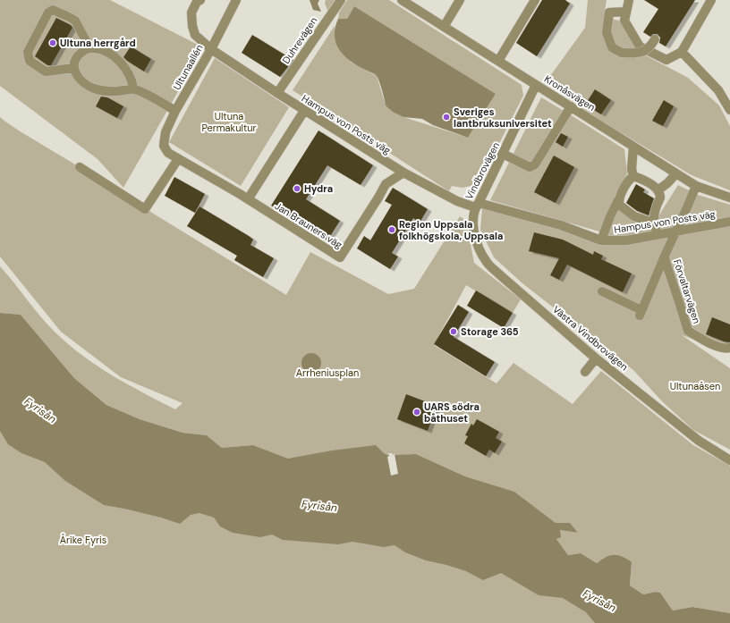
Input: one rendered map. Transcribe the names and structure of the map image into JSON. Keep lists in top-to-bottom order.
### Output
{
  "streets": {
    "street": [
      "Duhrevägen",
      "Ultunaallén",
      "Kronåsvägen",
      "Hampus von Posts väg",
      "Vindbrovägen",
      "Jan Brauners väg",
      "Förvaltarvägen",
      "Västra Vindbrovägen"
    ]
  },
  "crossings": [
    ["Duhrevägen", "Hampus von Posts väg"],
    ["Ultunaallén", "Hampus von Posts väg"],
    ["Kronåsvägen", "Vindbrovägen"],
    ["Hampus von Posts väg", "Vindbrovägen"],
    ["Hampus von Posts väg", "Jan Brauners väg"],
    ["Hampus von Posts väg", "Västra Vindbrovägen"],
    ["Vindbrovägen", "Västra Vindbrovägen"]
  ],
  "water": ["Fyrisån"],
  "parks": [
    "Ultuna Permakultur",
    "Arrheniusplan",
    "Ultunaåsen",
    "Årike Fyris"
  ],
  "places": [
    "Ultuna herrgård",
    "Sveriges lantbruksuniversitet",
    "Hydra",
    "Region Uppsala folkhögskola, Uppsala",
    "Storage 365",
    "UARS södra båthuset"
  ]
}
